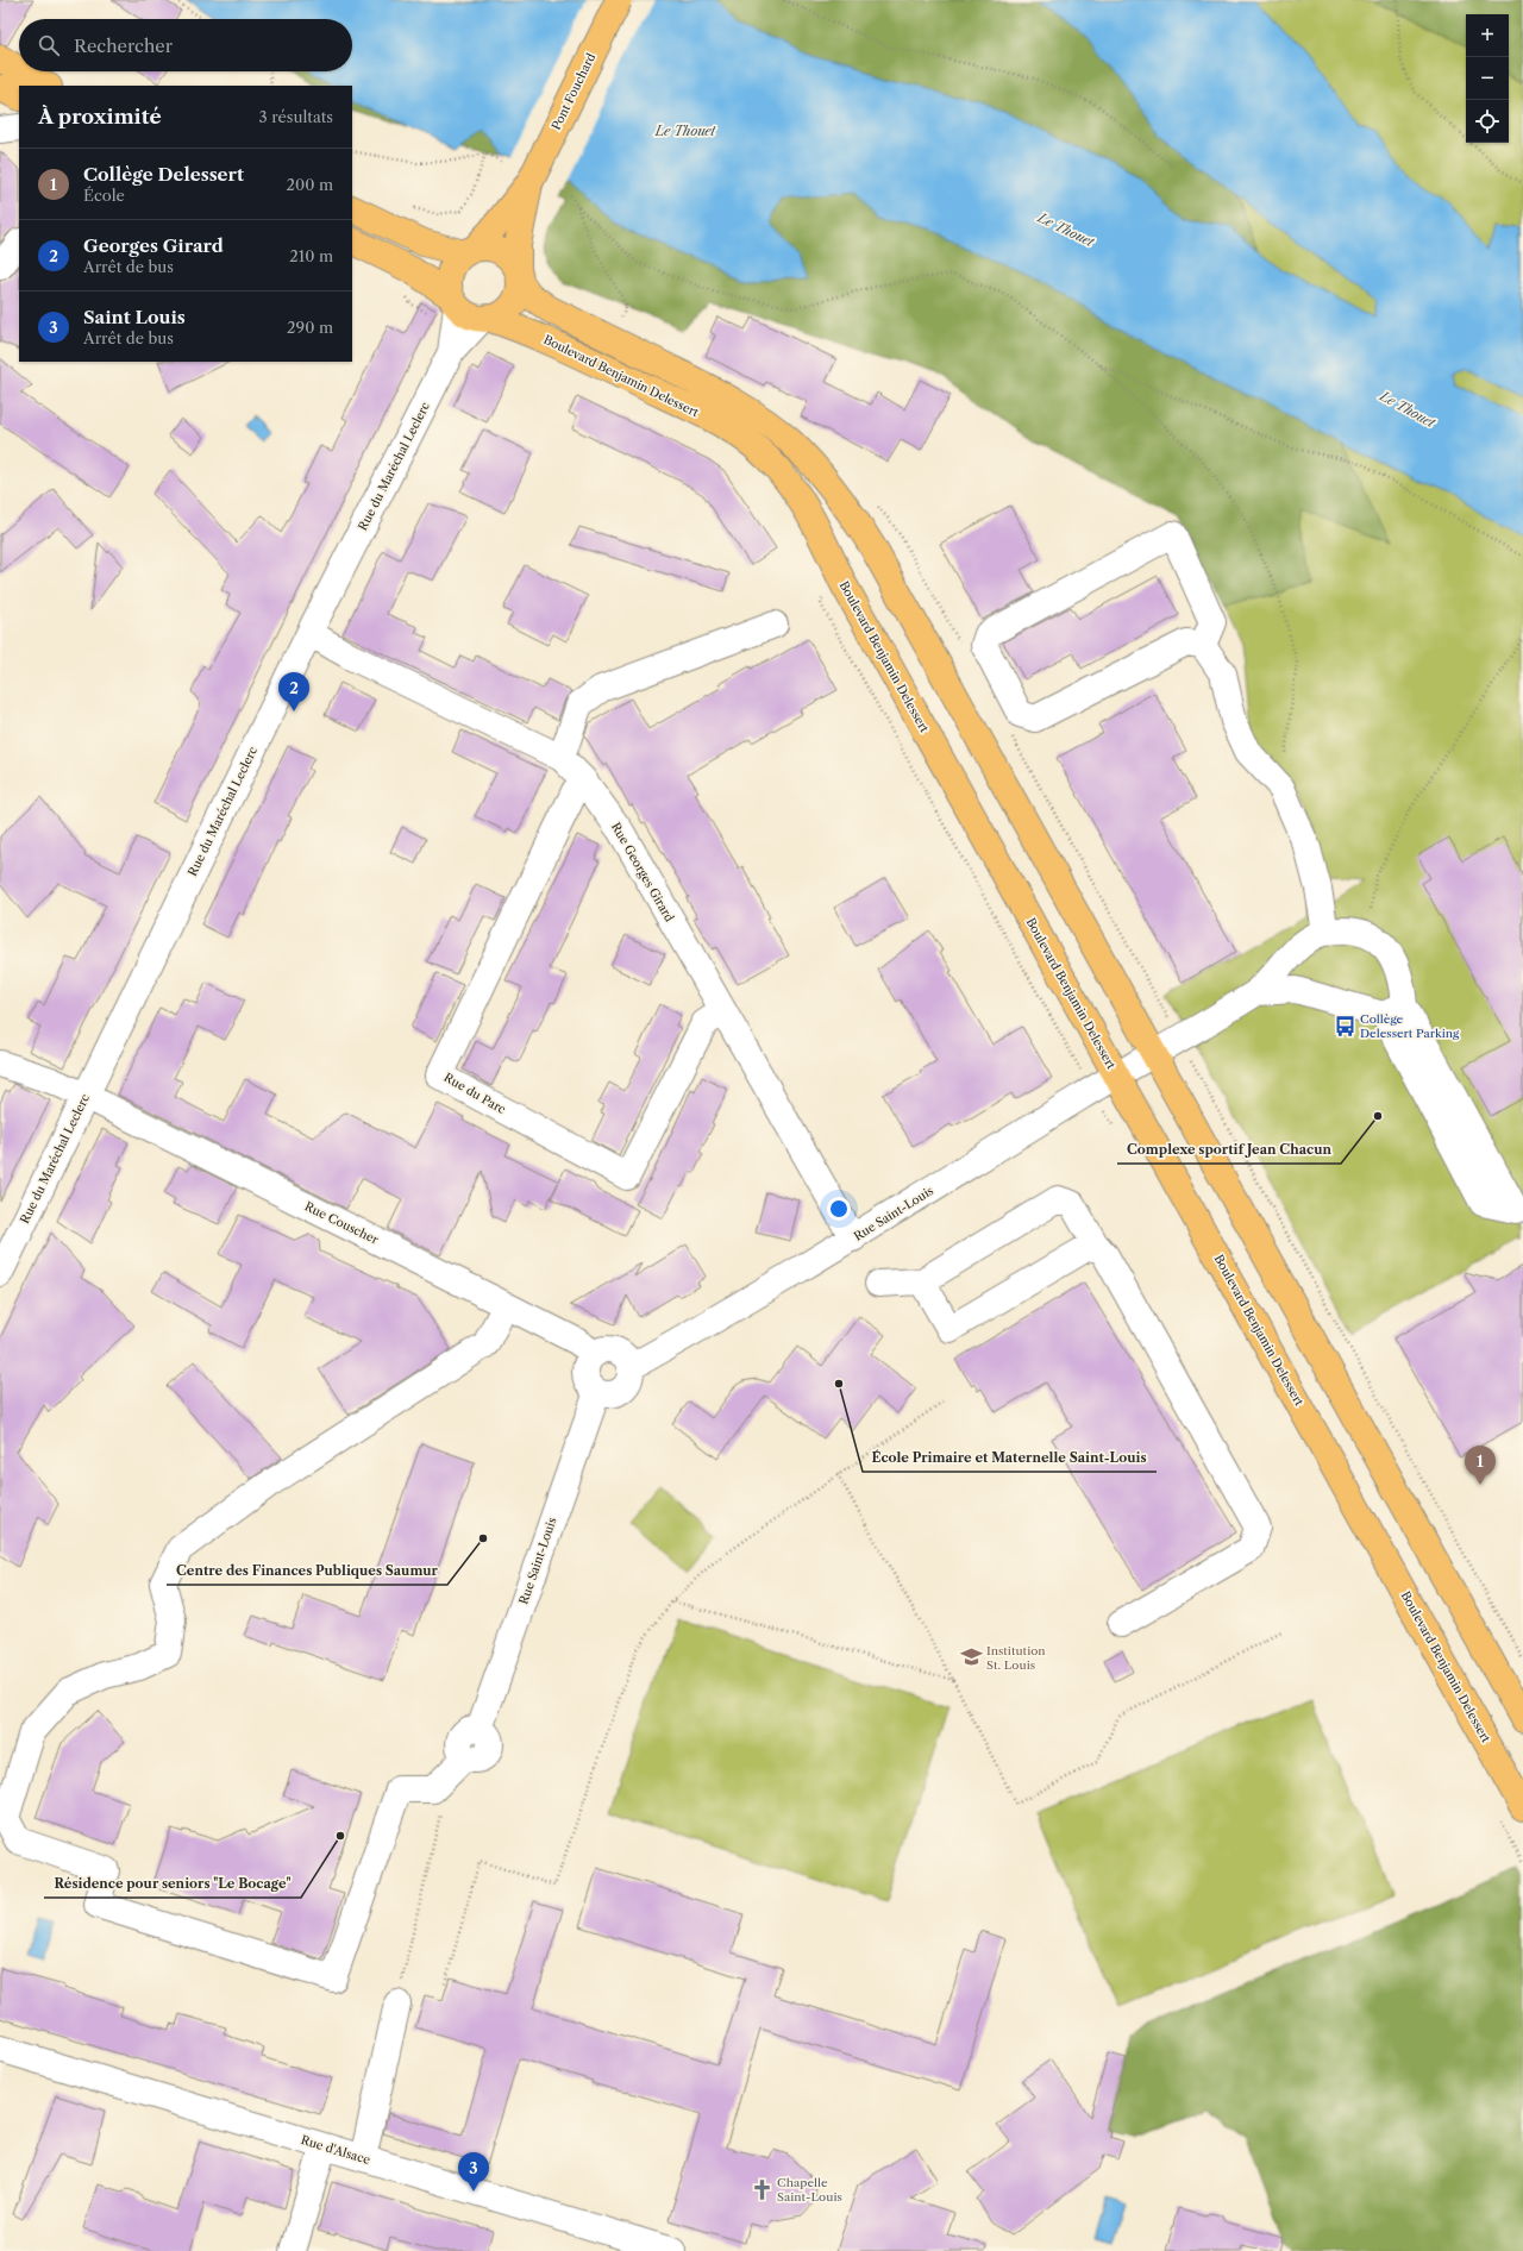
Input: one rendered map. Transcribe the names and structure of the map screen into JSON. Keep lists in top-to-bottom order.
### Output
{
  "streets": {
    "main road": ["Pont Fouchard", "Boulevard Benjamin Delessert"],
    "street": [
      "Rue du Maréchal Leclerc",
      "Rue Georges Girard",
      "Rue du Parc",
      "Rue Saint-Louis",
      "Rue Couscher",
      "Rue d'Alsace"
    ]
  },
  "crossings": [
    ["Pont Fouchard", "Boulevard Benjamin Delessert"],
    ["Pont Fouchard", "Rue du Maréchal Leclerc"],
    ["Boulevard Benjamin Delessert", "Rue du Maréchal Leclerc"],
    ["Boulevard Benjamin Delessert", "Rue Saint-Louis"],
    ["Rue du Maréchal Leclerc", "Rue Georges Girard"],
    ["Rue du Maréchal Leclerc", "Rue Couscher"],
    ["Rue Georges Girard", "Rue du Parc"],
    ["Rue Georges Girard", "Rue Saint-Louis"],
    ["Rue Saint-Louis", "Rue Couscher"]
  ],
  "water": ["Le Thouet"],
  "places": {
    "bus stop": ["Collège Delessert Parking"],
    "other": [
      "Complexe sportif Jean Chacun",
      "École Primaire et Maternelle Saint-Louis",
      "Centre des Finances Publiques Saumur",
      "Résidence pour seniors \"Le Bocage\""
    ],
    "school or university": ["Institution St. Louis"],
    "church": ["Chapelle Saint-Louis"]
  },
  "page": {
    "map_buttons": ["+", "−"],
    "search": "Rechercher",
    "heading": ["À proximité", "3 résultats"],
    "list": [
      {
        "mark": "1",
        "name": "Collège Delessert",
        "note": "École",
        "value": "200 m"
      },
      {
        "mark": "2",
        "name": "Georges Girard",
        "note": "Arrêt de bus",
        "value": "210 m"
      },
      {
        "mark": "3",
        "name": "Saint Louis",
        "note": "Arrêt de bus",
        "value": "290 m"
      }
    ],
    "pins": ["2", "1", "3"]
  }
}
